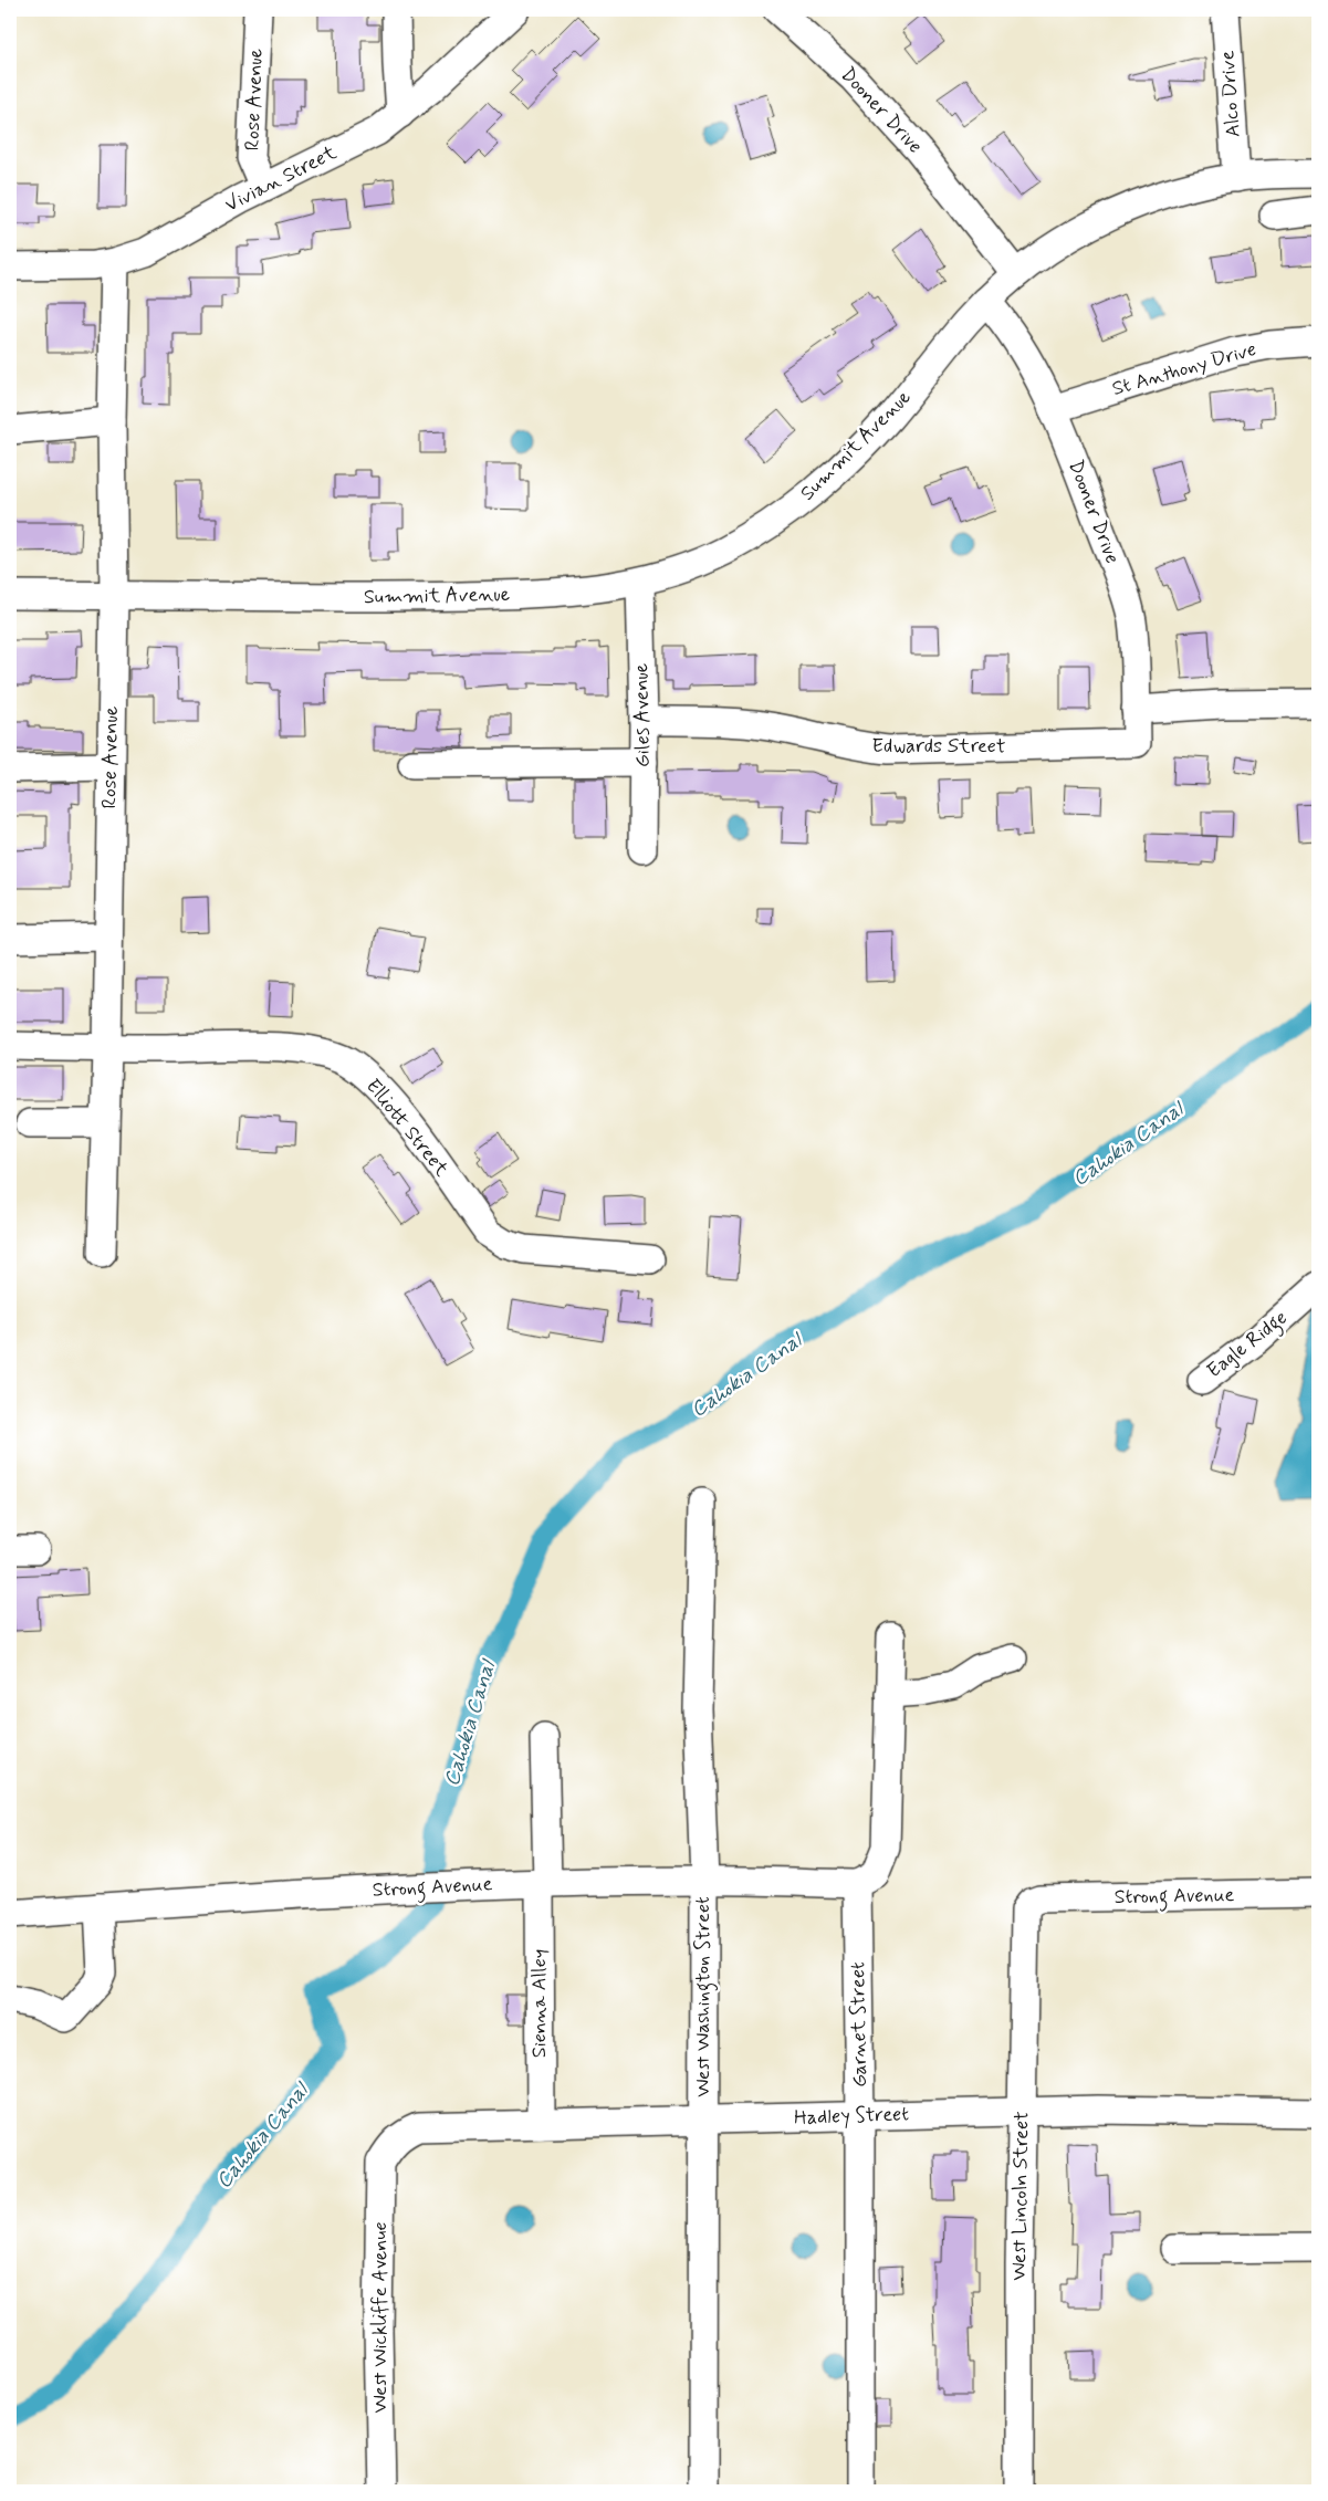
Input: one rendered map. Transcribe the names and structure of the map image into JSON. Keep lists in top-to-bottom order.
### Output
{
  "streets": {
    "street": [
      "Alco Drive",
      "Rose Avenue",
      "Dooner Drive",
      "Vivian Street",
      "St Anthony Drive",
      "Summit Avenue",
      "Giles Avenue",
      "Edwards Street",
      "Elliott Street",
      "Eagle Ridge",
      "Strong Avenue",
      "West Washington Street",
      "Sienna Alley",
      "Garnet Street",
      "Hadley Street",
      "West Lincoln Street",
      "West Wickliffe Avenue"
    ]
  },
  "crossings": [
    ["Alco Drive", "Summit Avenue"],
    ["Rose Avenue", "Vivian Street"],
    ["Rose Avenue", "Summit Avenue"],
    ["Rose Avenue", "Elliott Street"],
    ["Dooner Drive", "St Anthony Drive"],
    ["Dooner Drive", "Summit Avenue"],
    ["Dooner Drive", "Edwards Street"],
    ["Summit Avenue", "Giles Avenue"],
    ["Giles Avenue", "Edwards Street"],
    ["Strong Avenue", "West Washington Street"],
    ["Strong Avenue", "Sienna Alley"],
    ["Strong Avenue", "Garnet Street"],
    ["Strong Avenue", "West Lincoln Street"],
    ["West Washington Street", "Hadley Street"],
    ["Sienna Alley", "Hadley Street"],
    ["Garnet Street", "Hadley Street"],
    ["Hadley Street", "West Lincoln Street"],
    ["Hadley Street", "West Wickliffe Avenue"]
  ],
  "water": ["Cahokia Canal"]
}
